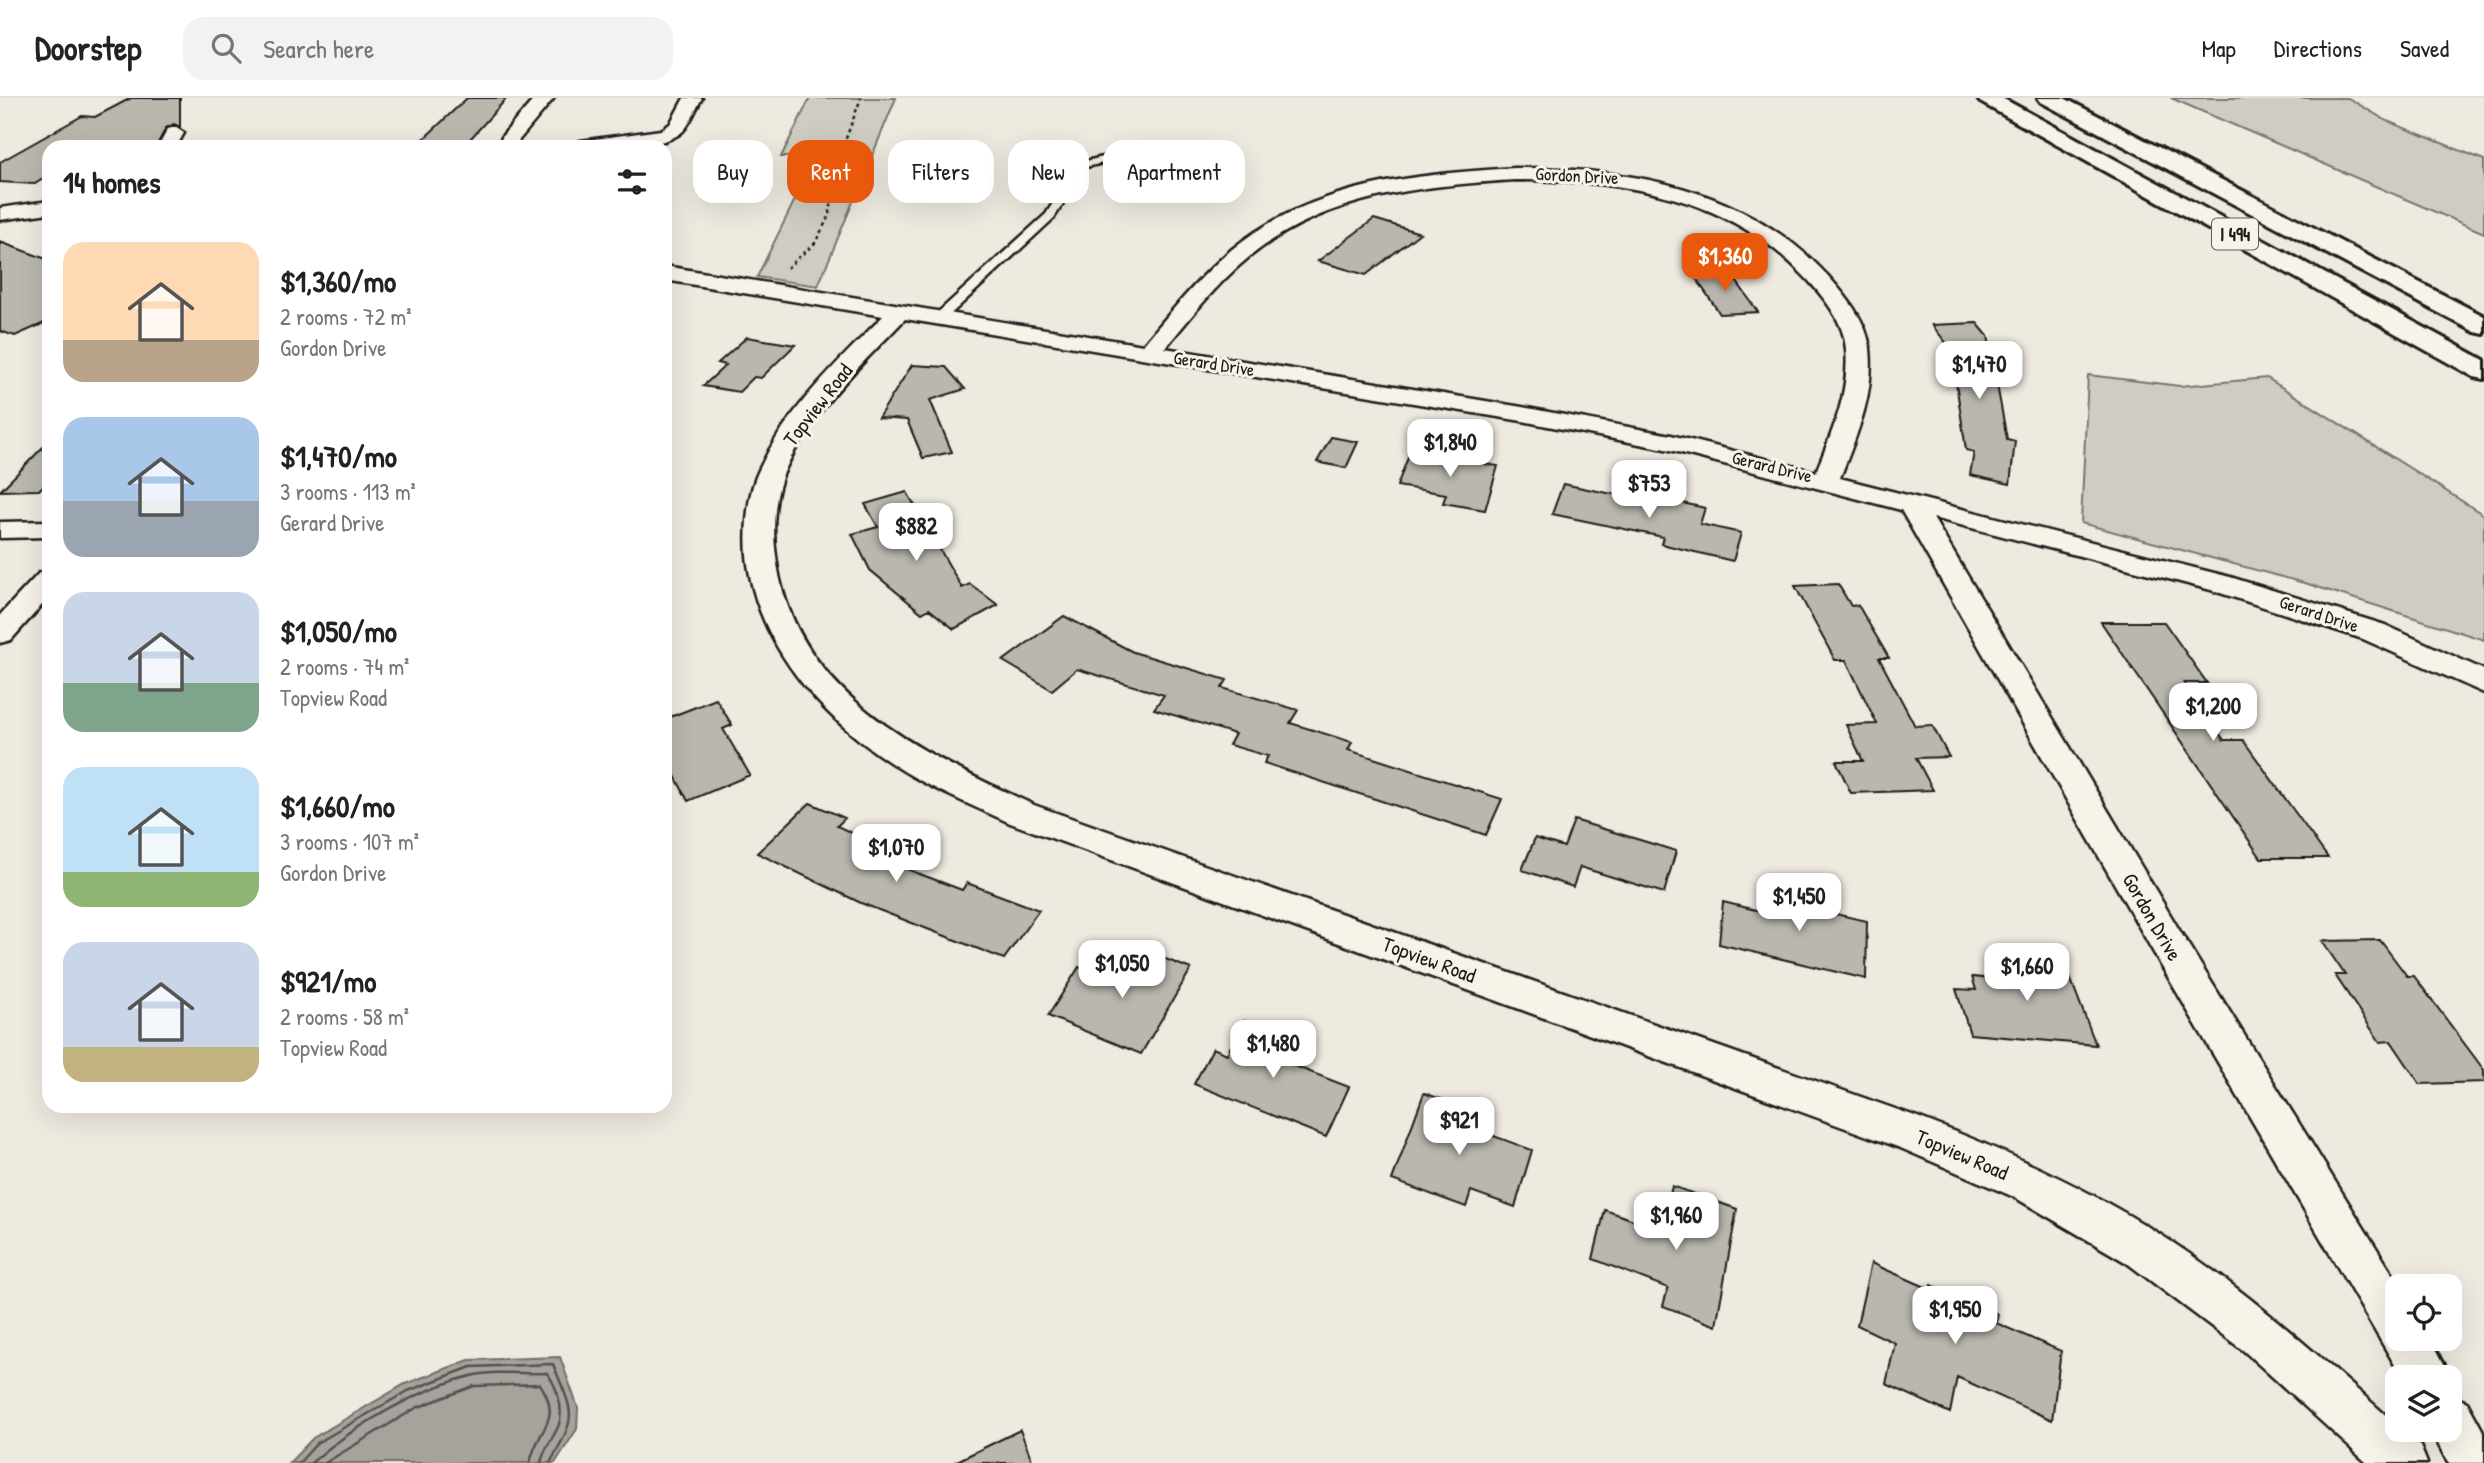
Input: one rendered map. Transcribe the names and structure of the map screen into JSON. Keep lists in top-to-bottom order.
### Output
{
  "streets": {
    "highway": ["I 494"],
    "street": ["Gordon Drive", "Gerard Drive", "Topview Road"]
  },
  "crossings": [
    ["Gordon Drive", "Gerard Drive"],
    ["Gerard Drive", "Topview Road"]
  ],
  "page": {
    "header": "Doorstep",
    "search": "Search here",
    "nav": ["Map", "Directions", "Saved"],
    "chip": [
      "Buy",
      "Rent",
      "Filters",
      "New",
      "Apartment"
    ],
    "heading": "14 homes",
    "list": [
      {
        "name": "$1,360/mo",
        "note": "2 rooms · 72 m² · Gordon Drive"
      },
      {
        "name": "$1,470/mo",
        "note": "3 rooms · 113 m² · Gerard Drive"
      },
      {
        "name": "$1,050/mo",
        "note": "2 rooms · 74 m² · Topview Road"
      },
      {
        "name": "$1,660/mo",
        "note": "3 rooms · 107 m² · Gordon Drive"
      },
      {
        "name": "$921/mo",
        "note": "2 rooms · 58 m² · Topview Road"
      }
    ],
    "price": [
      "$1,360",
      "$1,470",
      "$1,840",
      "$753",
      "$882",
      "$1,200",
      "$1,070",
      "$1,450",
      "$1,050",
      "$1,660",
      "$1,480",
      "$921",
      "$1,960",
      "$1,950"
    ]
  }
}
